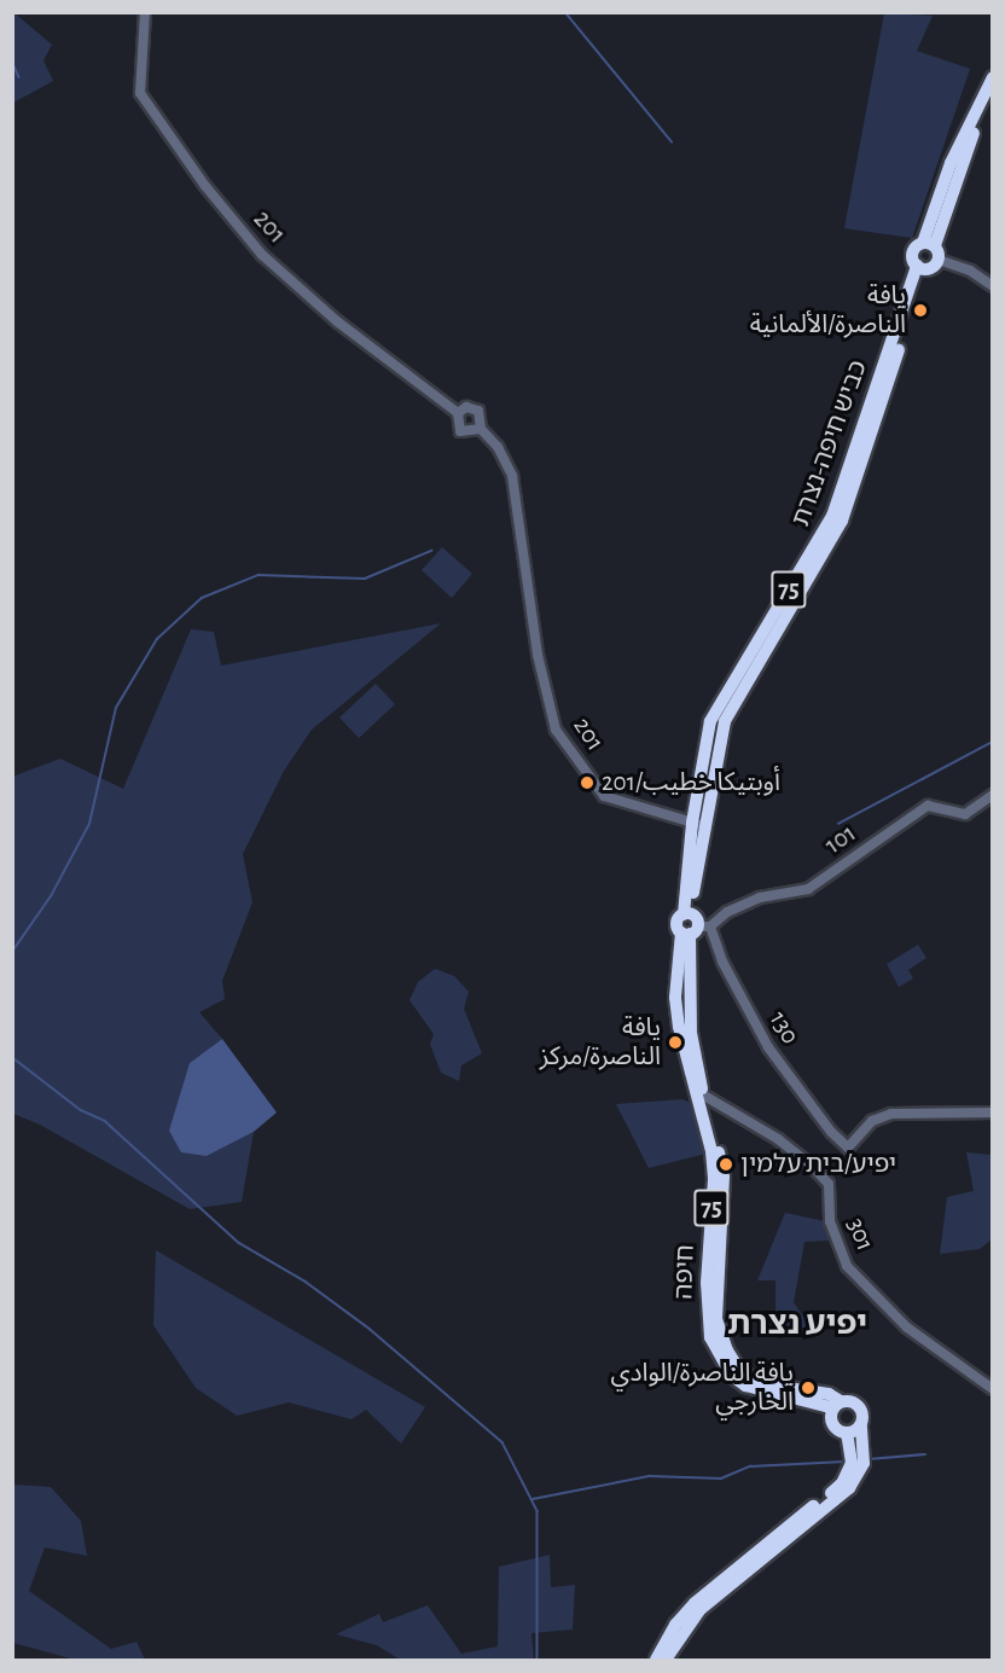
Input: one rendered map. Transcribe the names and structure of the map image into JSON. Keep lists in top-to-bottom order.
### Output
{
  "streets": {
    "highway": ["כביש חיפה-נצרת", "75", "חיפה"],
    "street": [
      "201",
      "101",
      "130",
      "301"
    ]
  },
  "crossings": [
    ["201", "כביש חיפה-נצרת"],
    ["כביש חיפה-נצרת", "75"],
    ["כביש חיפה-נצרת", "101"],
    ["כביש חיפה-נצרת", "130"],
    ["כביש חיפה-נצרת", "חיפה"],
    ["101", "130"],
    ["101", "חיפה"],
    ["130", "חיפה"],
    ["301", "חיפה"]
  ],
  "districts": ["יפיע נצרת"],
  "places": [
    "يافة الناصرة/الألمانية",
    "أوبتيكا خطيب/201",
    "يافة الناصرة/مركز",
    "יפיע/בית עלמין",
    "يافة الناصرة/الوادي الخارجي"
  ]
}
